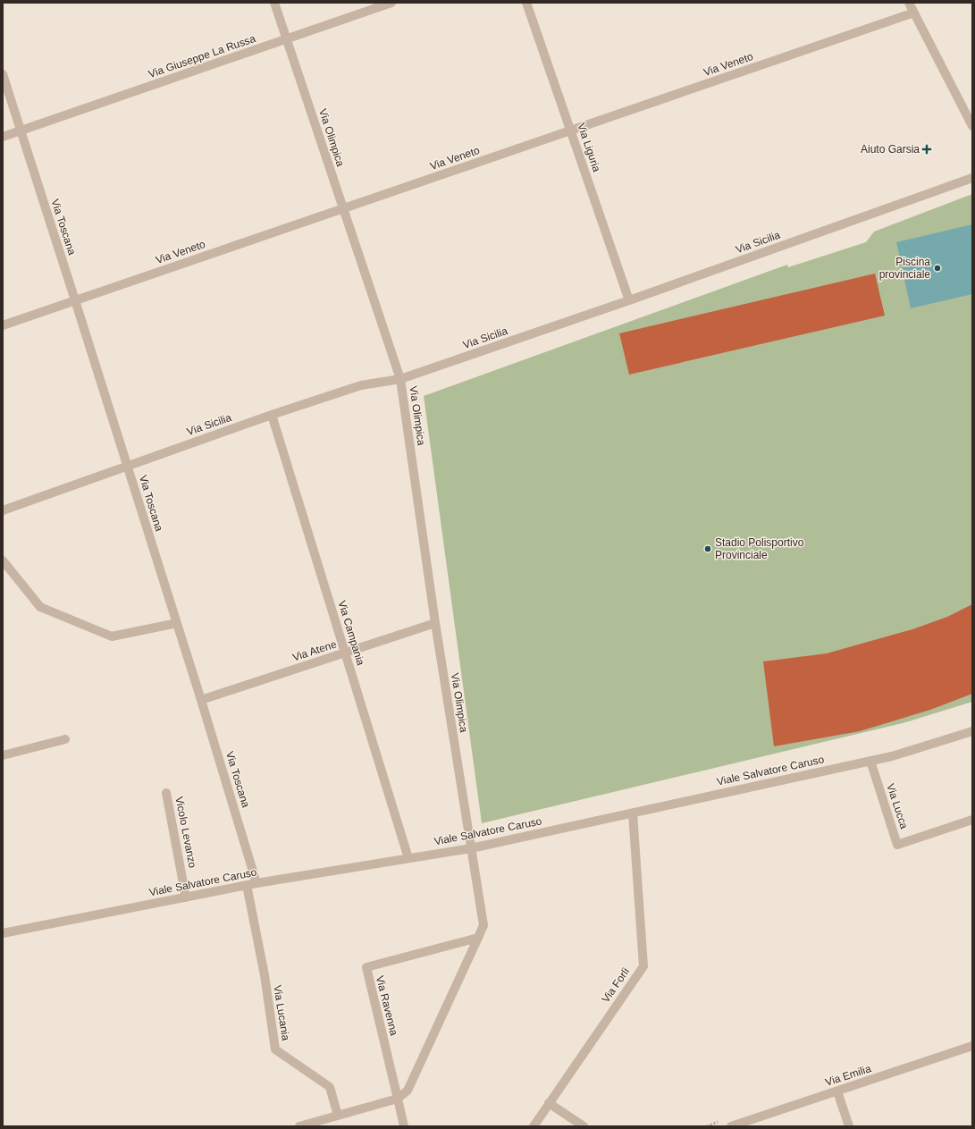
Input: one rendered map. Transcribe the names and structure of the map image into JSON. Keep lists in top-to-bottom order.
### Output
{
  "streets": {
    "street": [
      "Via Giuseppe La Russa",
      "Via Veneto",
      "Via Olimpica",
      "Via Liguria",
      "Via Toscana",
      "Via Sicilia",
      "Via Campania",
      "Via Atene",
      "Viale Salvatore Caruso",
      "Via Lucca",
      "Vicolo Levanzo",
      "Via Forlì",
      "Via Ravenna",
      "Via Lucania",
      "Via Emilia"
    ]
  },
  "crossings": [
    ["Via Giuseppe La Russa", "Via Olimpica"],
    ["Via Giuseppe La Russa", "Via Toscana"],
    ["Via Veneto", "Via Olimpica"],
    ["Via Veneto", "Via Liguria"],
    ["Via Veneto", "Via Toscana"],
    ["Via Olimpica", "Via Sicilia"],
    ["Via Olimpica", "Via Atene"],
    ["Via Olimpica", "Viale Salvatore Caruso"],
    ["Via Liguria", "Via Sicilia"],
    ["Via Toscana", "Via Sicilia"],
    ["Via Toscana", "Via Atene"],
    ["Via Toscana", "Viale Salvatore Caruso"],
    ["Via Sicilia", "Via Campania"],
    ["Via Campania", "Via Atene"],
    ["Via Campania", "Viale Salvatore Caruso"],
    ["Viale Salvatore Caruso", "Via Lucca"],
    ["Viale Salvatore Caruso", "Vicolo Levanzo"],
    ["Viale Salvatore Caruso", "Via Forlì"],
    ["Viale Salvatore Caruso", "Via Lucania"]
  ],
  "places": {
    "health": ["Aiuto Garsia"],
    "other": ["Piscina provinciale", "Stadio Polisportivo Provinciale"]
  }
}
